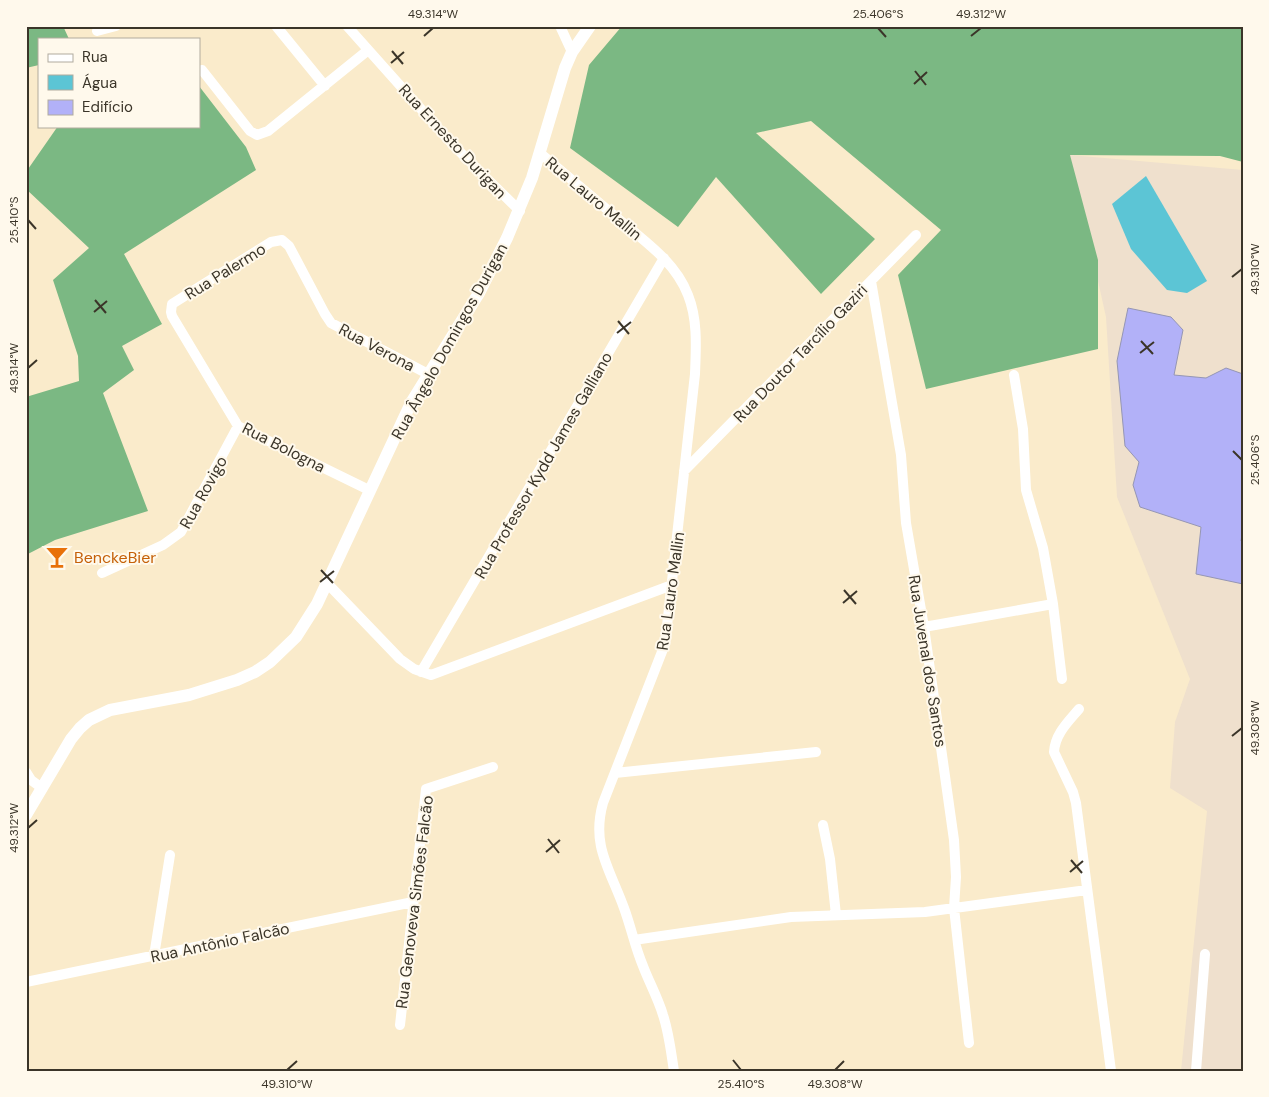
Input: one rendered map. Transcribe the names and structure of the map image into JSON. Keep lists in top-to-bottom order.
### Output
{
  "streets": {
    "street": [
      "Rua Ernesto Durigan",
      "Rua Lauro Mallin",
      "Rua Palermo",
      "Rua Ângelo Domingos Durigan",
      "Rua Verona",
      "Rua Doutor Tarcílio Gaziri",
      "Rua Bologna",
      "Rua Professor Kydd James Galliano",
      "Rua Rovigo",
      "Rua Juvenal dos Santos",
      "Rua Genoveva Simões Falcão",
      "Rua Antônio Falcão"
    ]
  },
  "crossings": [
    ["Rua Ernesto Durigan", "Rua Ângelo Domingos Durigan"],
    ["Rua Lauro Mallin", "Rua Ângelo Domingos Durigan"],
    ["Rua Lauro Mallin", "Rua Doutor Tarcílio Gaziri"],
    ["Rua Lauro Mallin", "Rua Professor Kydd James Galliano"],
    ["Rua Palermo", "Rua Verona"],
    ["Rua Palermo", "Rua Bologna"],
    ["Rua Ângelo Domingos Durigan", "Rua Verona"],
    ["Rua Ângelo Domingos Durigan", "Rua Bologna"],
    ["Rua Doutor Tarcílio Gaziri", "Rua Juvenal dos Santos"],
    ["Rua Bologna", "Rua Rovigo"],
    ["Rua Genoveva Simões Falcão", "Rua Antônio Falcão"]
  ],
  "places": {
    "bar": ["BenckeBier"]
  },
  "legend": ["Rua", "Água", "Edifício"],
  "coordinates": [
    "49.314°W",
    "25.406°S",
    "49.312°W",
    "25.410°S",
    "49.310°W",
    "49.308°W"
  ]
}
